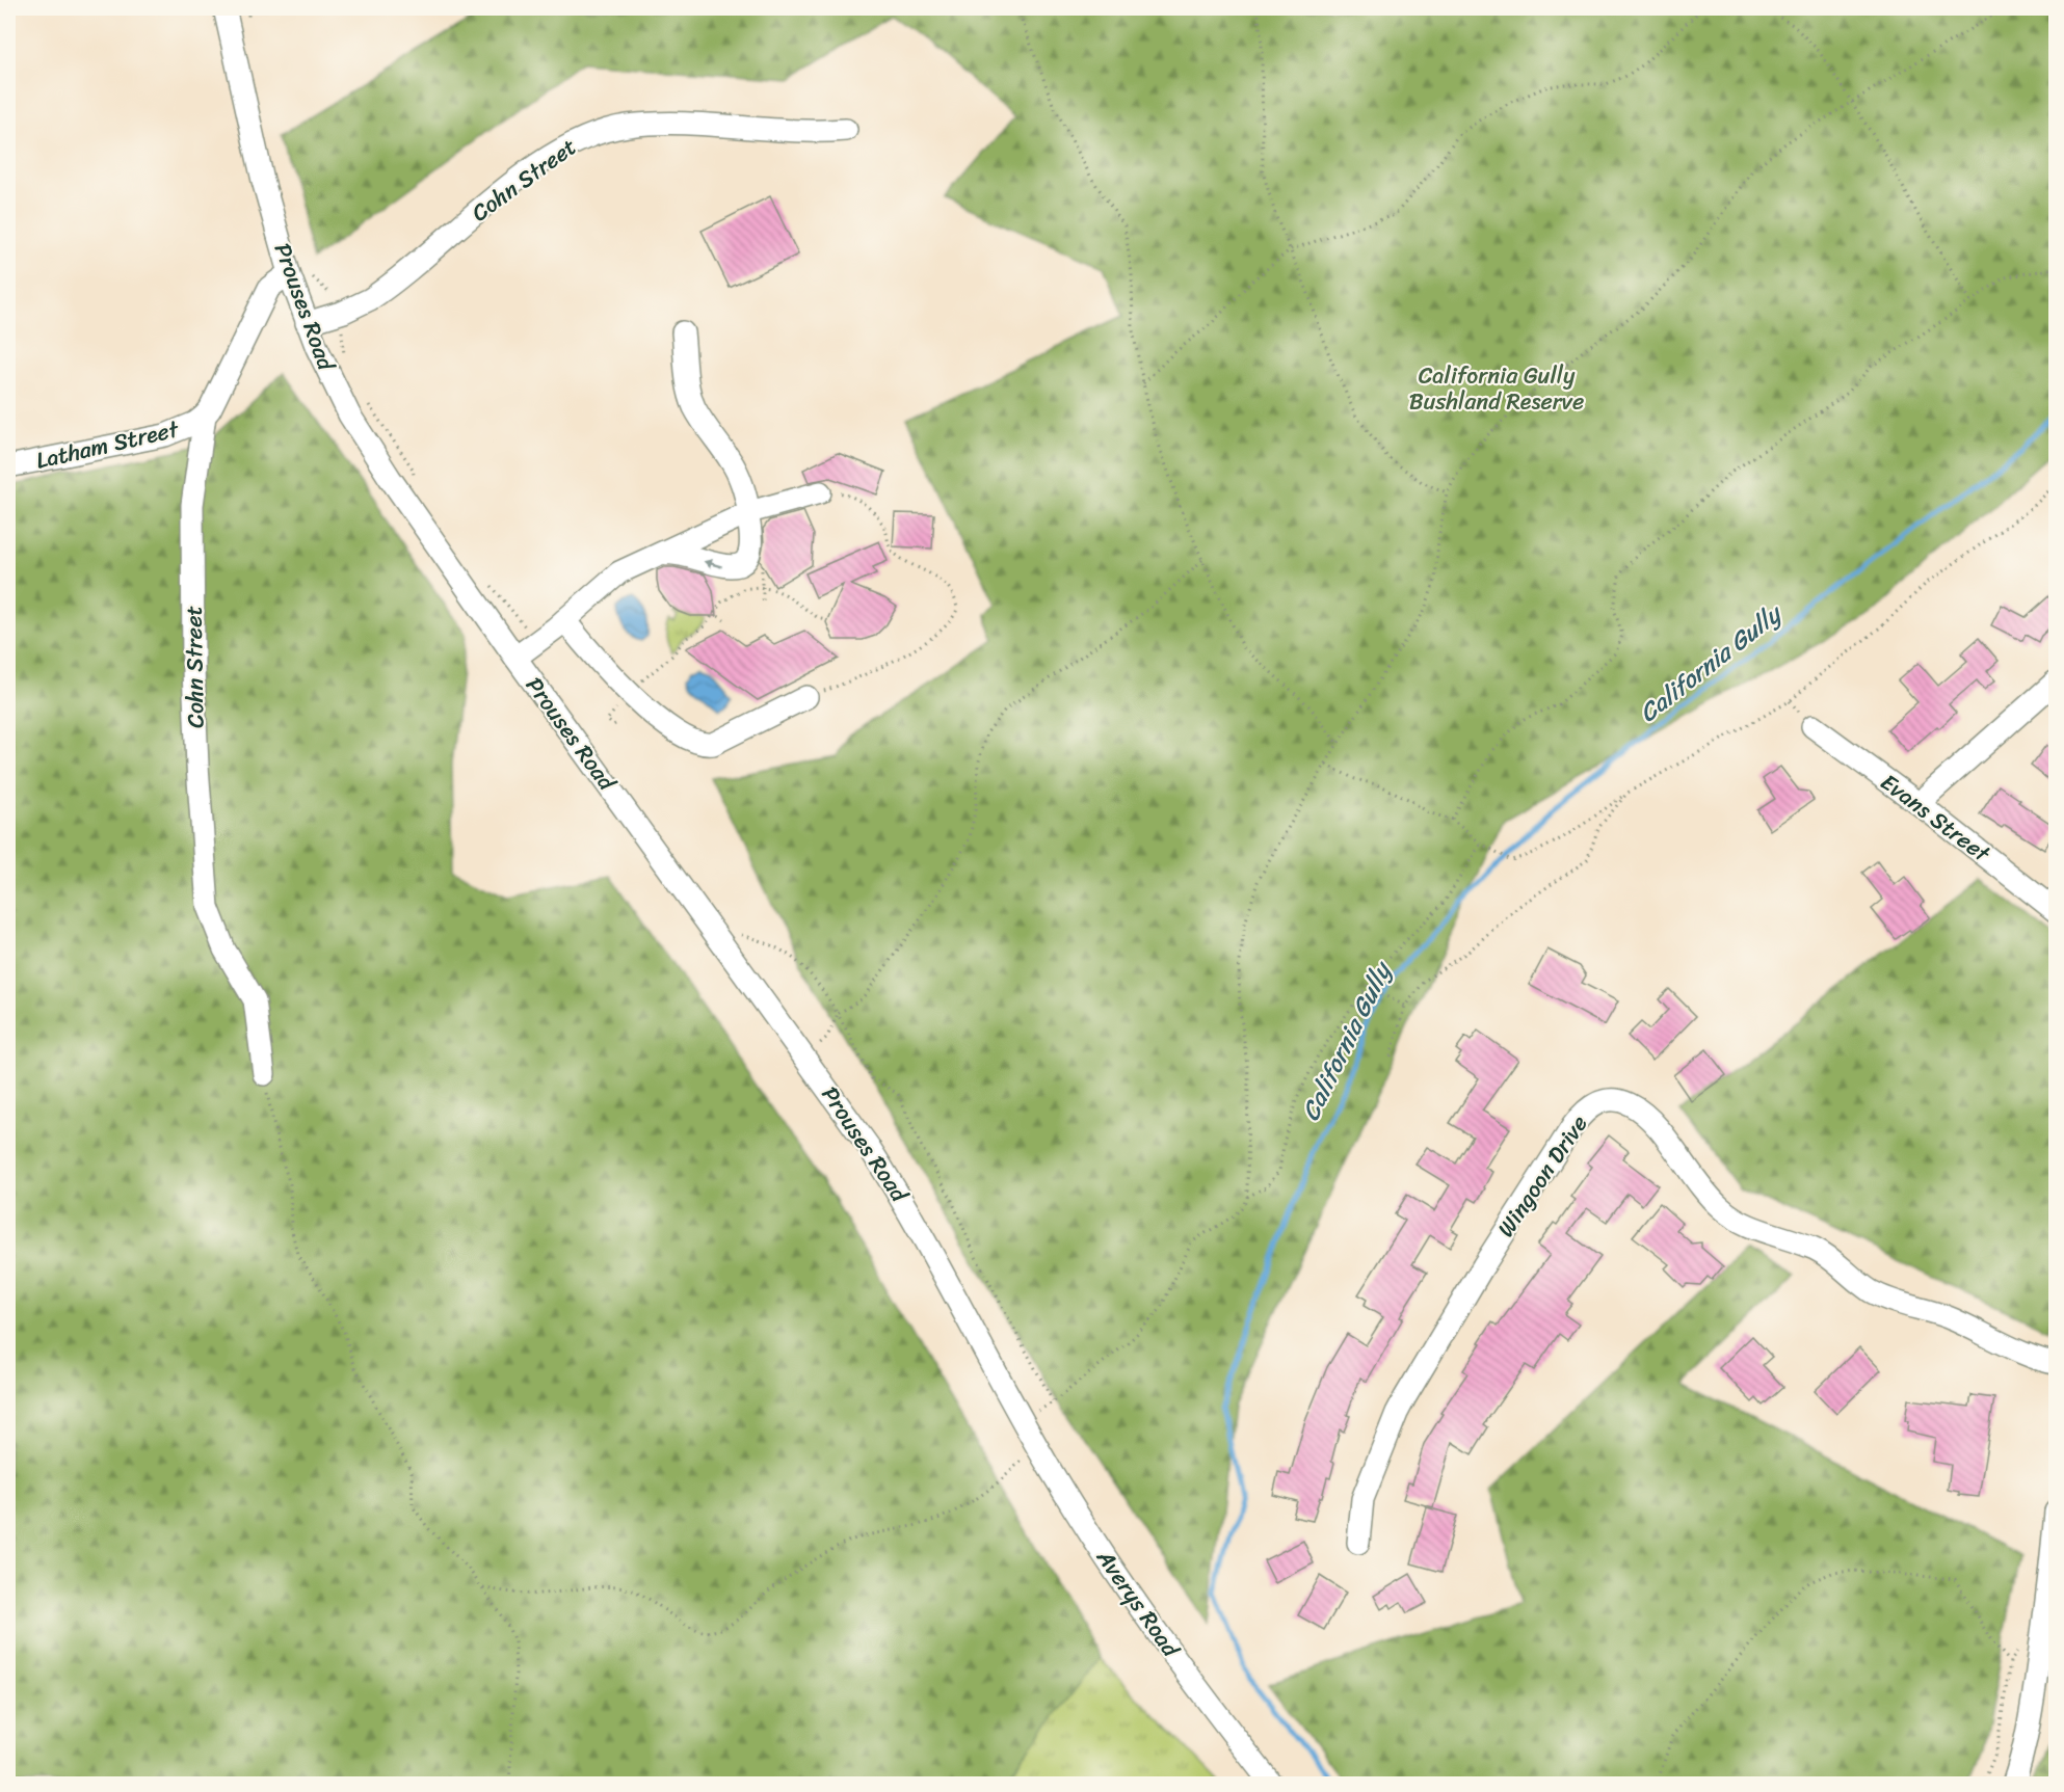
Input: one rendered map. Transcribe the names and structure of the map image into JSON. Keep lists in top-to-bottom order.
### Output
{
  "streets": {
    "street": [
      "Cohn Street",
      "Prouses Road",
      "Latham Street",
      "Evans Street",
      "Wingoon Drive",
      "Averys Road"
    ]
  },
  "crossings": [
    ["Cohn Street", "Prouses Road"],
    ["Cohn Street", "Latham Street"],
    ["Prouses Road", "Averys Road"]
  ],
  "water": ["California Gully"],
  "parks": ["California Gully Bushland Reserve"]
}
